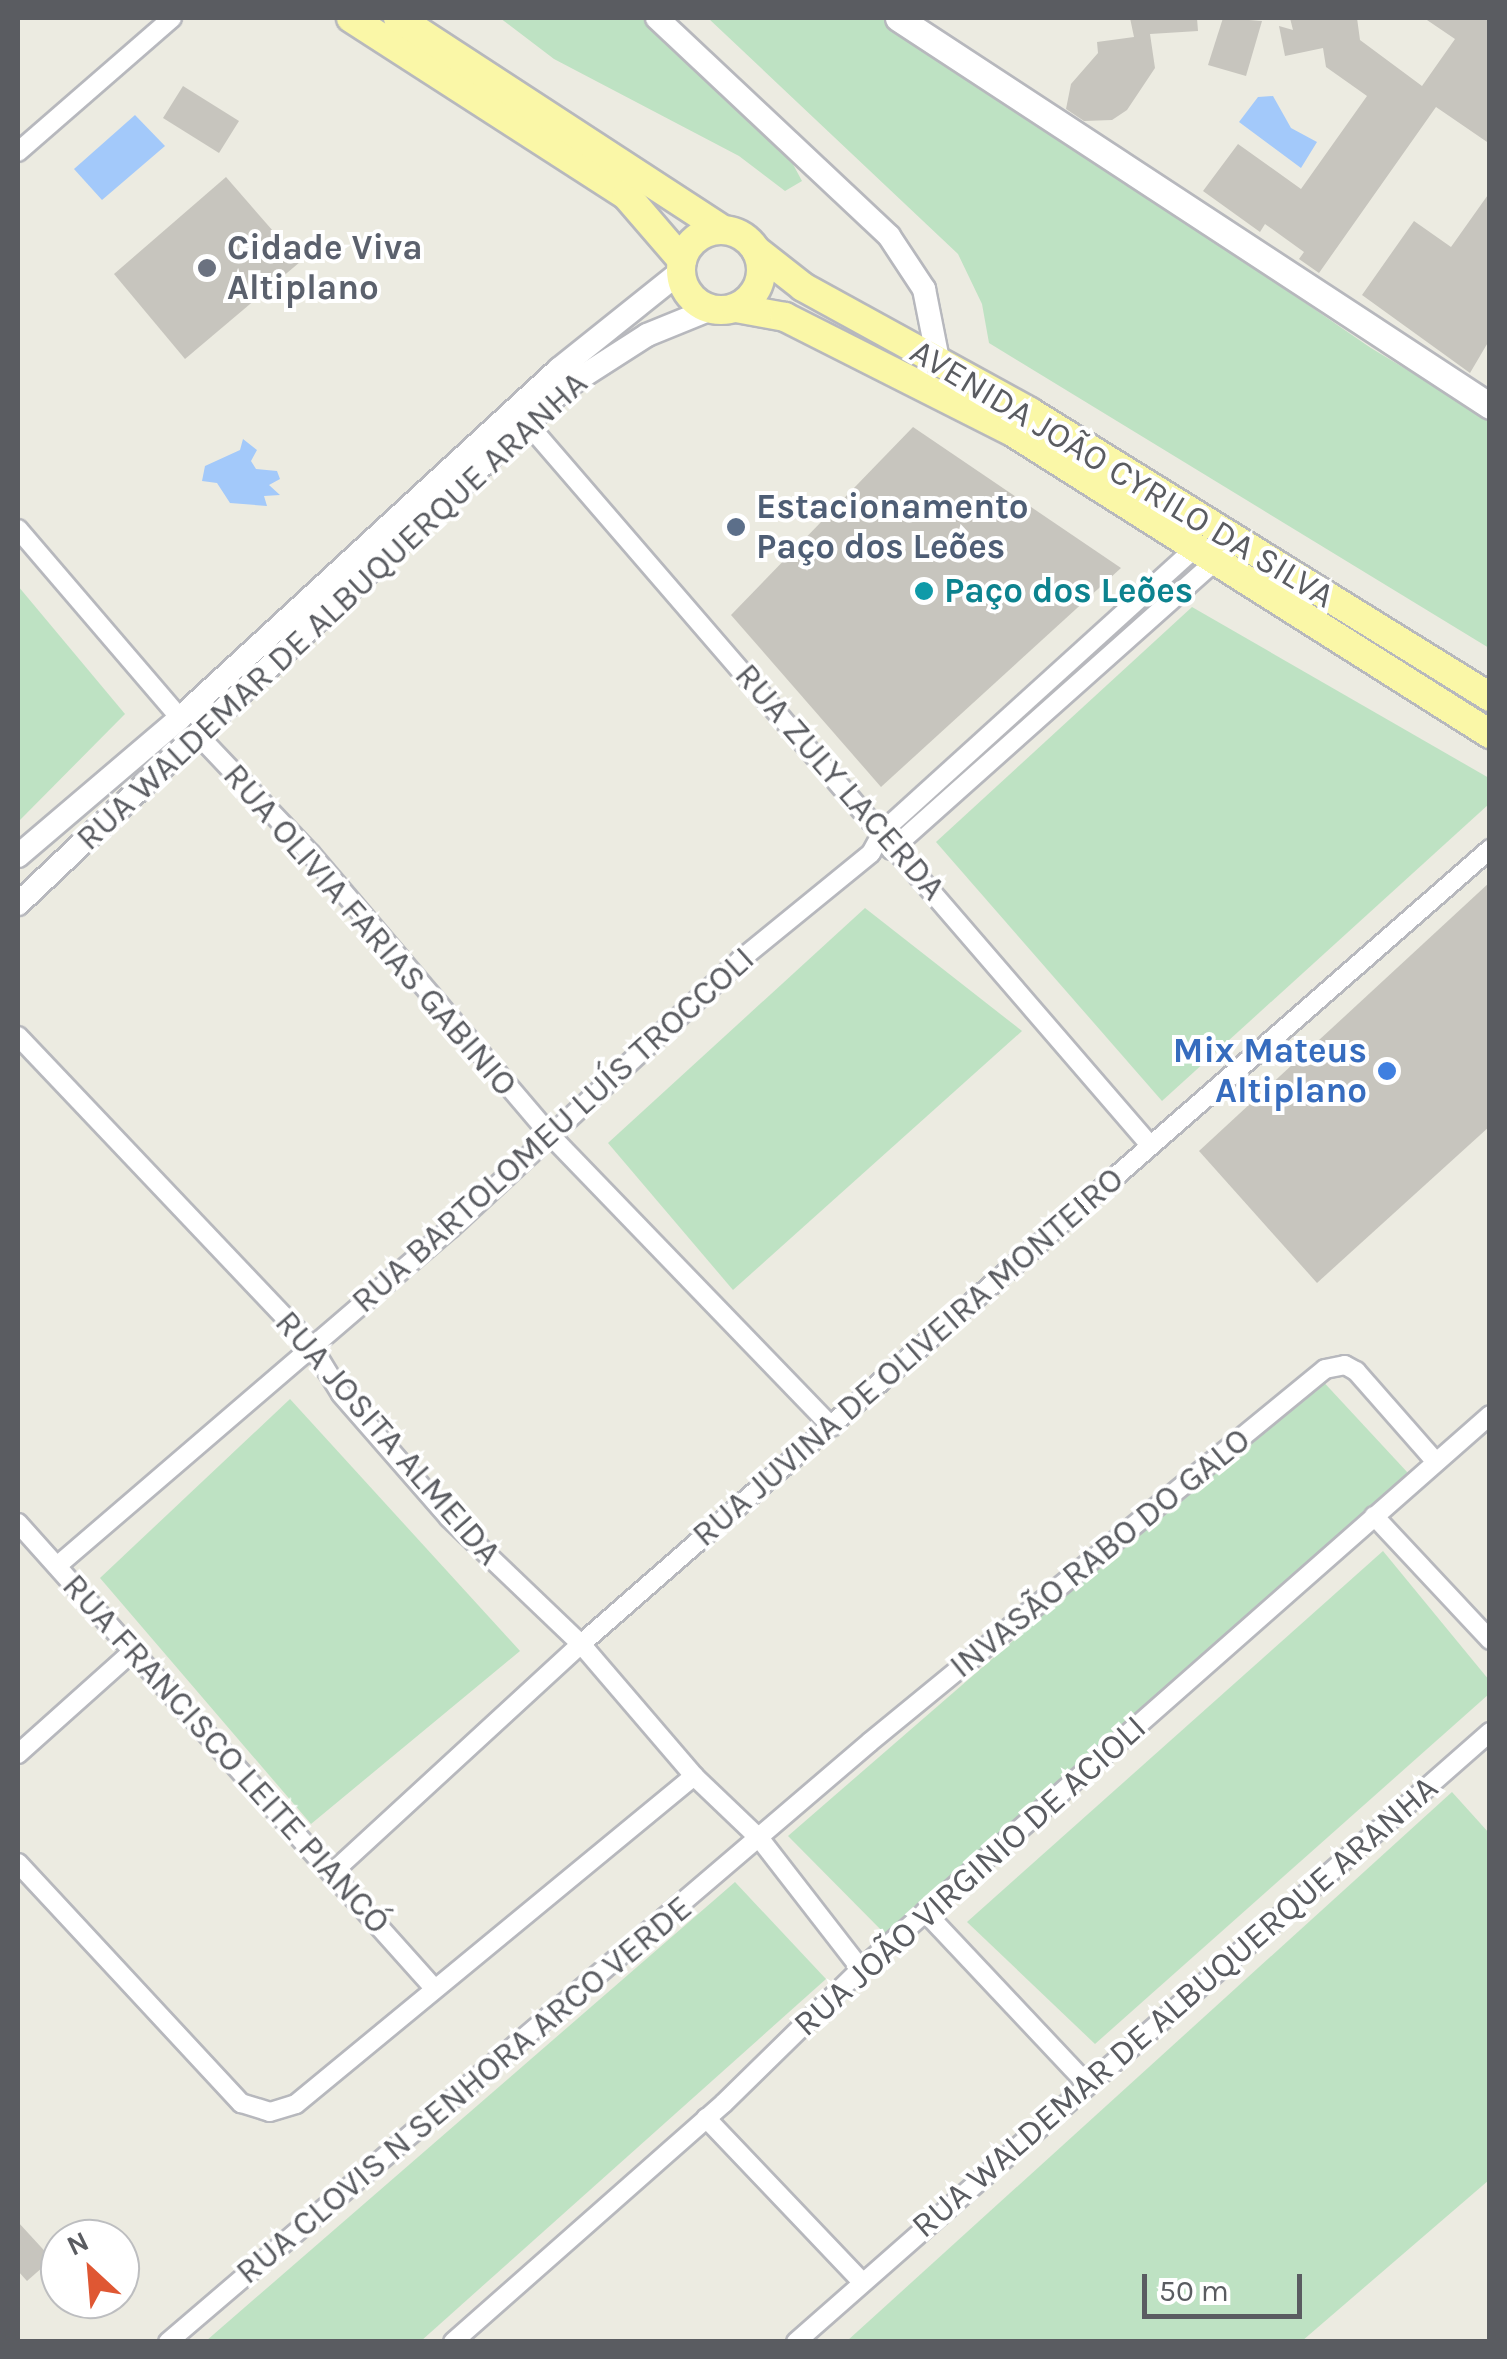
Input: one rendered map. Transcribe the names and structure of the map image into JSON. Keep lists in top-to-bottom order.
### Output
{
  "streets": {
    "main road": ["AVENIDA JOÃO CYRILO DA SILVA"],
    "street": [
      "RUA WALDEMAR DE ALBUQUERQUE ARANHA",
      "RUA ZULY LACERDA",
      "RUA OLIVIA FARIAS GABINIO",
      "RUA BARTOLOMEU LUÍS TROCCOLI",
      "RUA JUVINA DE OLIVEIRA MONTEIRO",
      "RUA JOSITA ALMEIDA",
      "INVASÃO RABO DO GALO",
      "RUA FRANCISCO LEITE PIANCÓ",
      "RUA JOÃO VIRGINIO DE ACIOLI",
      "RUA CLOVIS N SENHORA ARCO VERDE"
    ]
  },
  "crossings": [
    ["AVENIDA JOÃO CYRILO DA SILVA", "RUA WALDEMAR DE ALBUQUERQUE ARANHA"],
    ["AVENIDA JOÃO CYRILO DA SILVA", "RUA BARTOLOMEU LUÍS TROCCOLI"],
    ["RUA WALDEMAR DE ALBUQUERQUE ARANHA", "RUA ZULY LACERDA"],
    ["RUA WALDEMAR DE ALBUQUERQUE ARANHA", "RUA OLIVIA FARIAS GABINIO"],
    ["RUA ZULY LACERDA", "RUA BARTOLOMEU LUÍS TROCCOLI"],
    ["RUA ZULY LACERDA", "RUA JUVINA DE OLIVEIRA MONTEIRO"],
    ["RUA OLIVIA FARIAS GABINIO", "RUA BARTOLOMEU LUÍS TROCCOLI"],
    ["RUA OLIVIA FARIAS GABINIO", "RUA JUVINA DE OLIVEIRA MONTEIRO"],
    ["RUA BARTOLOMEU LUÍS TROCCOLI", "RUA JOSITA ALMEIDA"],
    ["RUA BARTOLOMEU LUÍS TROCCOLI", "RUA FRANCISCO LEITE PIANCÓ"],
    ["RUA JUVINA DE OLIVEIRA MONTEIRO", "RUA JOSITA ALMEIDA"],
    ["RUA JUVINA DE OLIVEIRA MONTEIRO", "RUA FRANCISCO LEITE PIANCÓ"],
    ["RUA JOSITA ALMEIDA", "INVASÃO RABO DO GALO"],
    ["RUA JOSITA ALMEIDA", "RUA JOÃO VIRGINIO DE ACIOLI"],
    ["RUA JOSITA ALMEIDA", "RUA CLOVIS N SENHORA ARCO VERDE"],
    ["INVASÃO RABO DO GALO", "RUA JOÃO VIRGINIO DE ACIOLI"],
    ["INVASÃO RABO DO GALO", "RUA CLOVIS N SENHORA ARCO VERDE"]
  ],
  "places": [
    "Cidade Viva Altiplano",
    "Estacionamento Paço dos Leões",
    "Paço dos Leões",
    "Mix Mateus Altiplano"
  ],
  "scale_bar": "50 m",
  "north": "top left"
}
